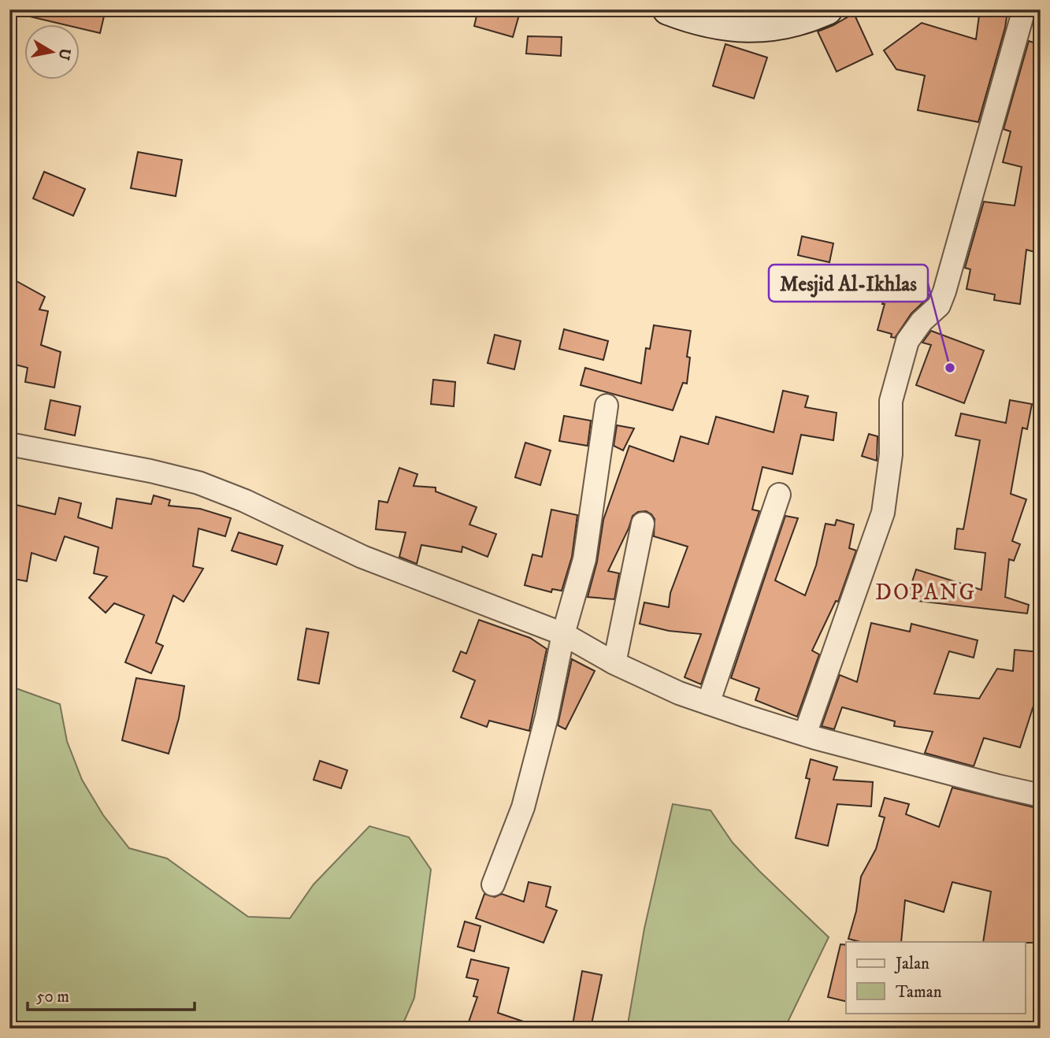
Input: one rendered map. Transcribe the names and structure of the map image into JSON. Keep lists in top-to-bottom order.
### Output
{
  "districts": ["DOPANG"],
  "places": ["Mesjid Al-Ikhlas"],
  "legend": ["Jalan", "Taman"],
  "scale_bar": "50 m",
  "north": "right"
}
